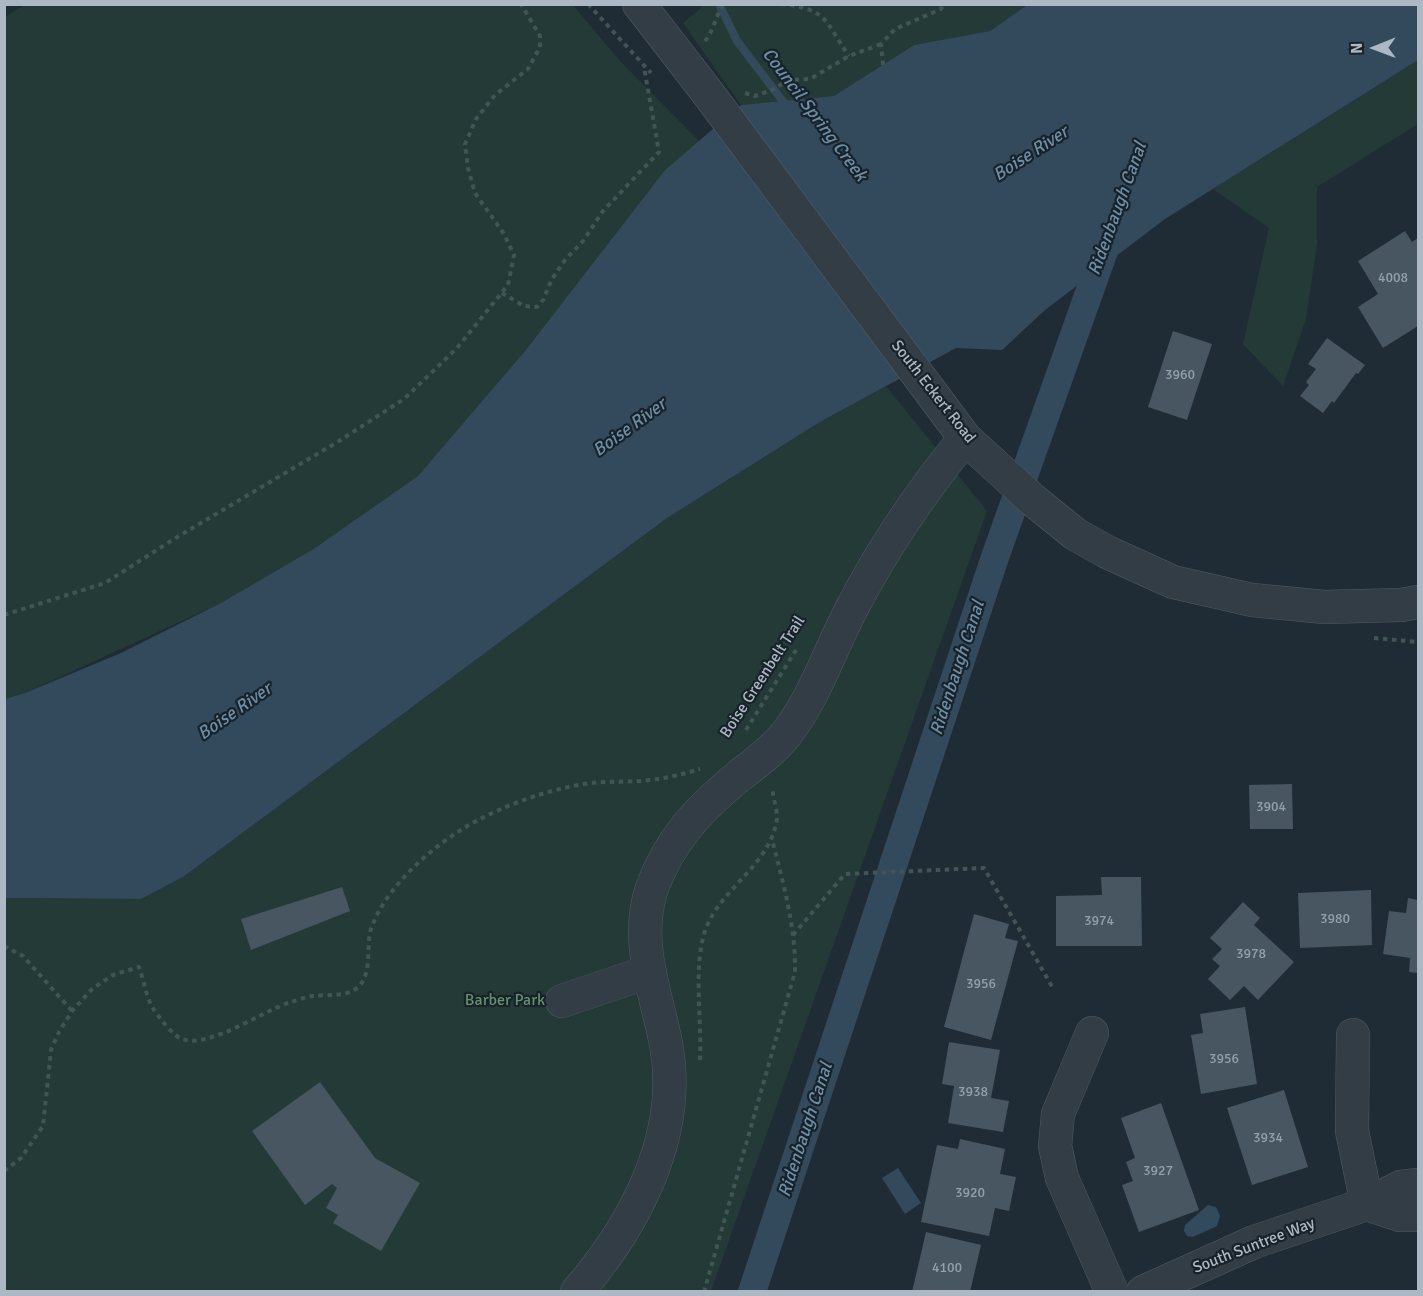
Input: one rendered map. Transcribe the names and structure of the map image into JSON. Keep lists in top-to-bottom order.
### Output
{
  "streets": {
    "street": ["South Eckert Road", "South Suntree Way"],
    "path": ["Boise Greenbelt Trail"]
  },
  "water": ["Council Spring Creek", "Boise River", "Ridenbaugh Canal"],
  "parks": ["Barber Park"],
  "house_numbers": [
    "4008",
    "3960",
    "3904",
    "3980",
    "3974",
    "3978",
    "3956",
    "3956",
    "3938",
    "3934",
    "3927",
    "3920",
    "4100"
  ],
  "north": "left"
}
